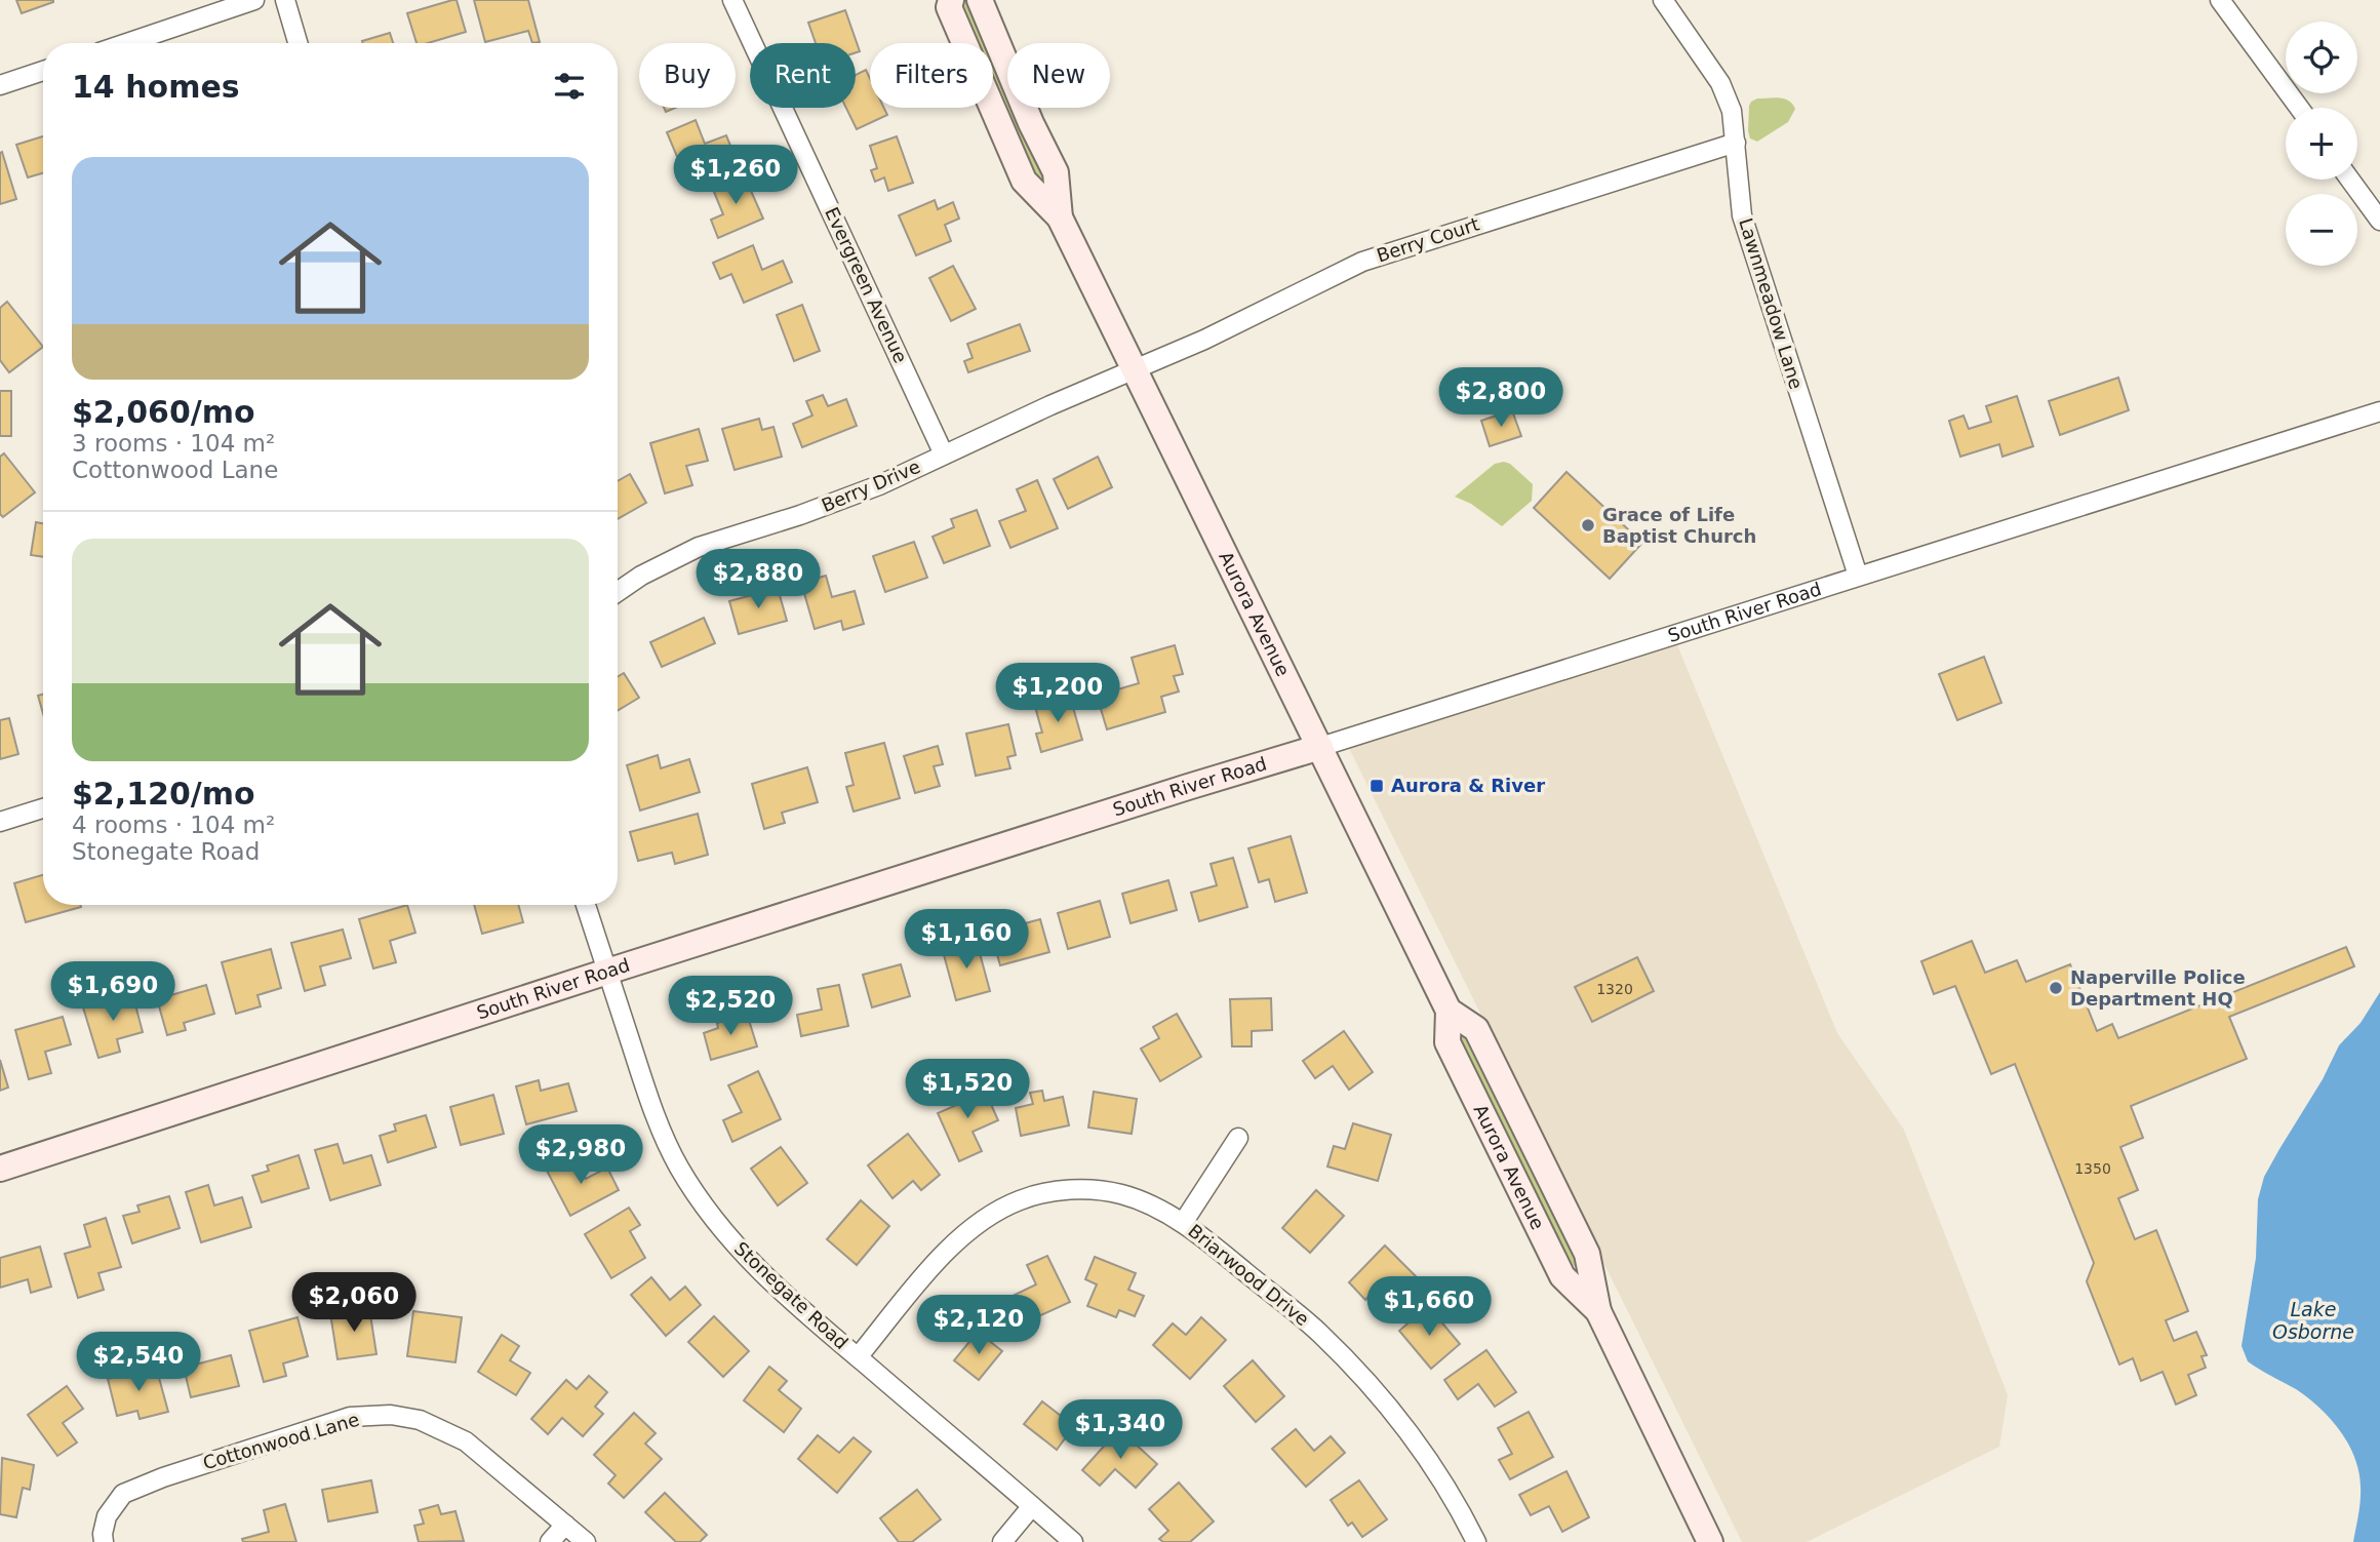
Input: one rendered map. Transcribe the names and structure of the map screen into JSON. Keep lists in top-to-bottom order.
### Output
{
  "streets": {
    "main road": ["South River Road", "Aurora Avenue"],
    "street": [
      "Berry Court",
      "Evergreen Avenue",
      "Lawnmeadow Lane",
      "Berry Drive",
      "Briarwood Drive",
      "Stonegate Road",
      "Cottonwood Lane"
    ]
  },
  "crossings": [
    ["Berry Court", "Lawnmeadow Lane"],
    ["Berry Court", "Berry Drive"],
    ["Berry Court", "Aurora Avenue"],
    ["Evergreen Avenue", "Berry Drive"],
    ["Lawnmeadow Lane", "South River Road"],
    ["Berry Drive", "Aurora Avenue"],
    ["South River Road", "Aurora Avenue"],
    ["South River Road", "Stonegate Road"],
    ["Briarwood Drive", "Stonegate Road"]
  ],
  "water": ["Lake Osborne"],
  "places": {
    "other": ["Grace of Life Baptist Church", "Naperville Police Department HQ"],
    "transit": ["Aurora & River"]
  },
  "house_numbers": ["1320", "1350"],
  "page": {
    "map_buttons": ["+", "−"],
    "chip": [
      "Buy",
      "Rent",
      "Filters",
      "New"
    ],
    "heading": "14 homes",
    "list": [
      {
        "name": "$2,060/mo",
        "note": "3 rooms · 104 m² · Cottonwood Lane"
      },
      {
        "name": "$2,120/mo",
        "note": "4 rooms · 104 m² · Stonegate Road"
      }
    ],
    "price": [
      "$1,260",
      "$2,800",
      "$2,880",
      "$1,200",
      "$1,160",
      "$1,690",
      "$2,520",
      "$1,520",
      "$2,980",
      "$2,060",
      "$1,660",
      "$2,120",
      "$2,540",
      "$1,340"
    ]
  }
}
